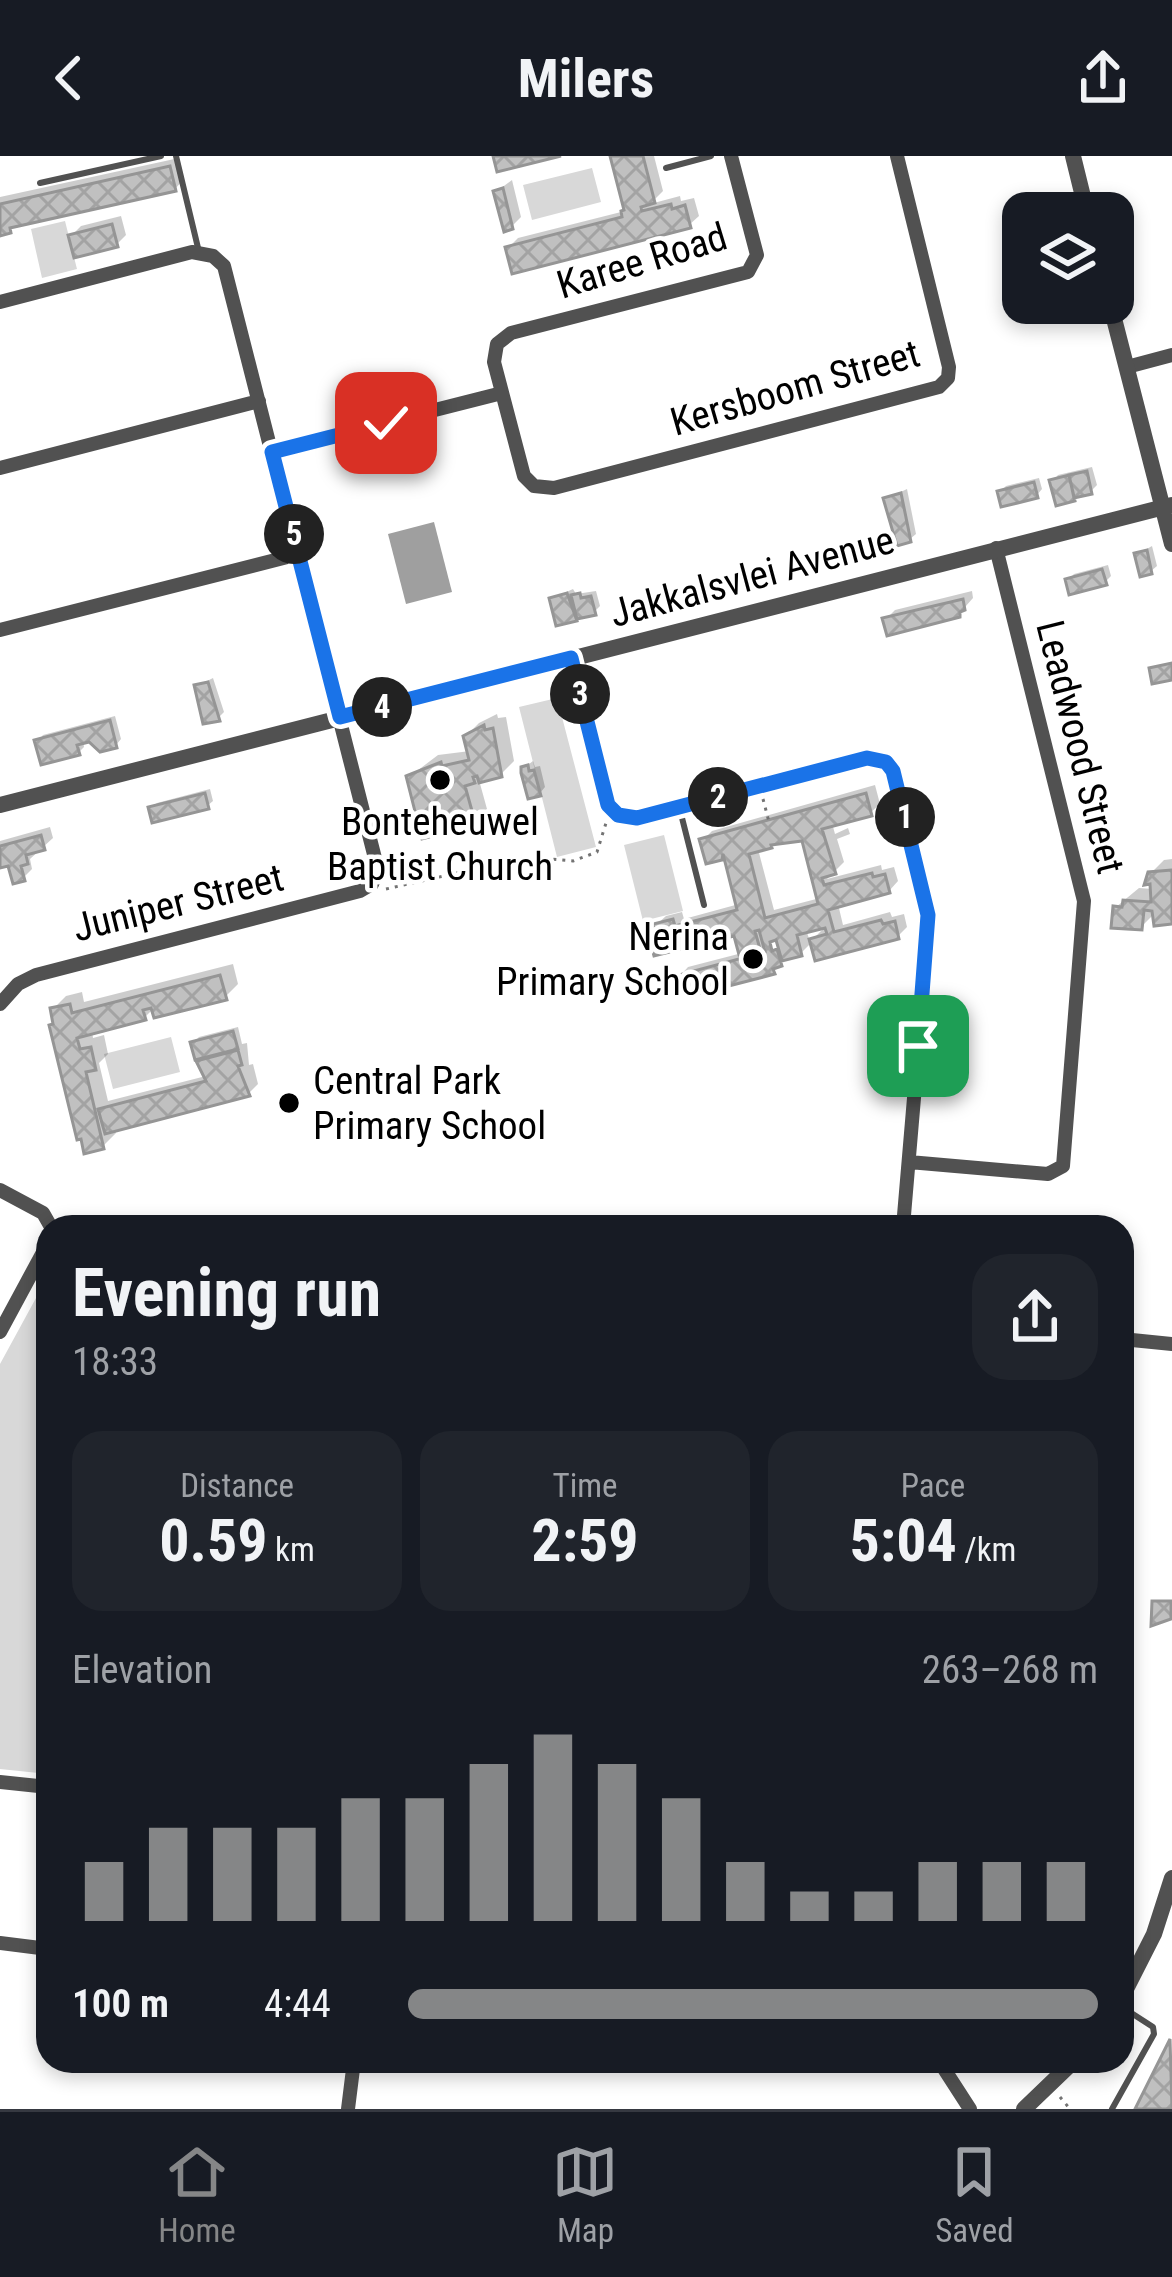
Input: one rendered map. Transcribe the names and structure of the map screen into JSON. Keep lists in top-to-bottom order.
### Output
{
  "streets": {
    "street": [
      "Karee Road",
      "Kersboom Street",
      "Jakkalsvlei Avenue",
      "Leadwood Street",
      "Juniper Street"
    ]
  },
  "crossings": [
    ["Karee Road", "Kersboom Street"],
    ["Jakkalsvlei Avenue", "Leadwood Street"]
  ],
  "places": ["Bonteheuwel Baptist Church", "Nerina Primary School", "Central Park Primary School"],
  "page": {
    "header": "Milers",
    "pins": [
      "5",
      "3",
      "4",
      "2",
      "1"
    ],
    "heading": ["Evening run", "18:33"],
    "stats": [
      ["Distance", "0.59 km"],
      ["Time", "2:59"],
      ["Pace", "5:04 /km"]
    ],
    "chart": ["Elevation", "263–268 m"],
    "list": [
      {
        "name": "100 m",
        "note": "4:44"
      }
    ],
    "tabs": ["Home", "Map", "Saved"]
  }
}
